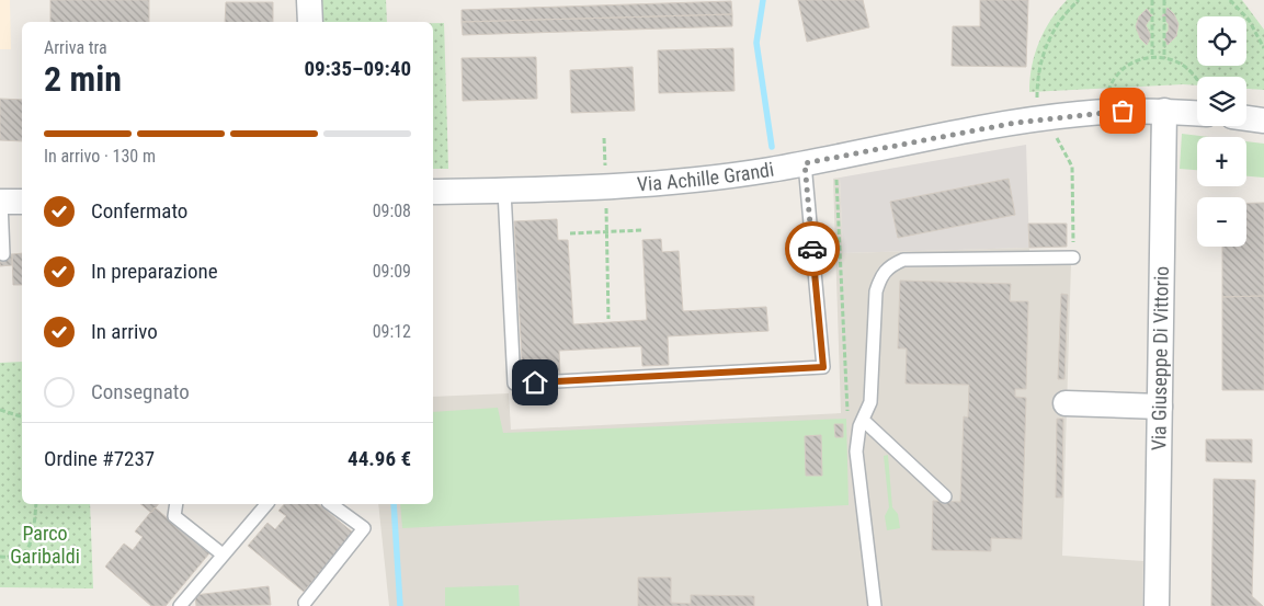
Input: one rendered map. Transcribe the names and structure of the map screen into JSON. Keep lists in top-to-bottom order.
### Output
{
  "streets": {
    "street": ["Via Achille Grandi", "Via Giuseppe Di Vittorio"]
  },
  "crossings": [
    ["Via Achille Grandi", "Via Giuseppe Di Vittorio"]
  ],
  "parks": ["Parco Garibaldi"],
  "page": {
    "map_buttons": ["+", "−"],
    "heading": ["2 min", "Arriva tra", "09:35–09:40"],
    "panel": ["Ordine #7237", "44.96 €"],
    "bar": "In arrivo · 130 m",
    "list": [
      ["Confermato", "09:08"],
      ["In preparazione", "09:09"],
      ["In arrivo", "09:12"],
      "Consegnato"
    ]
  }
}
